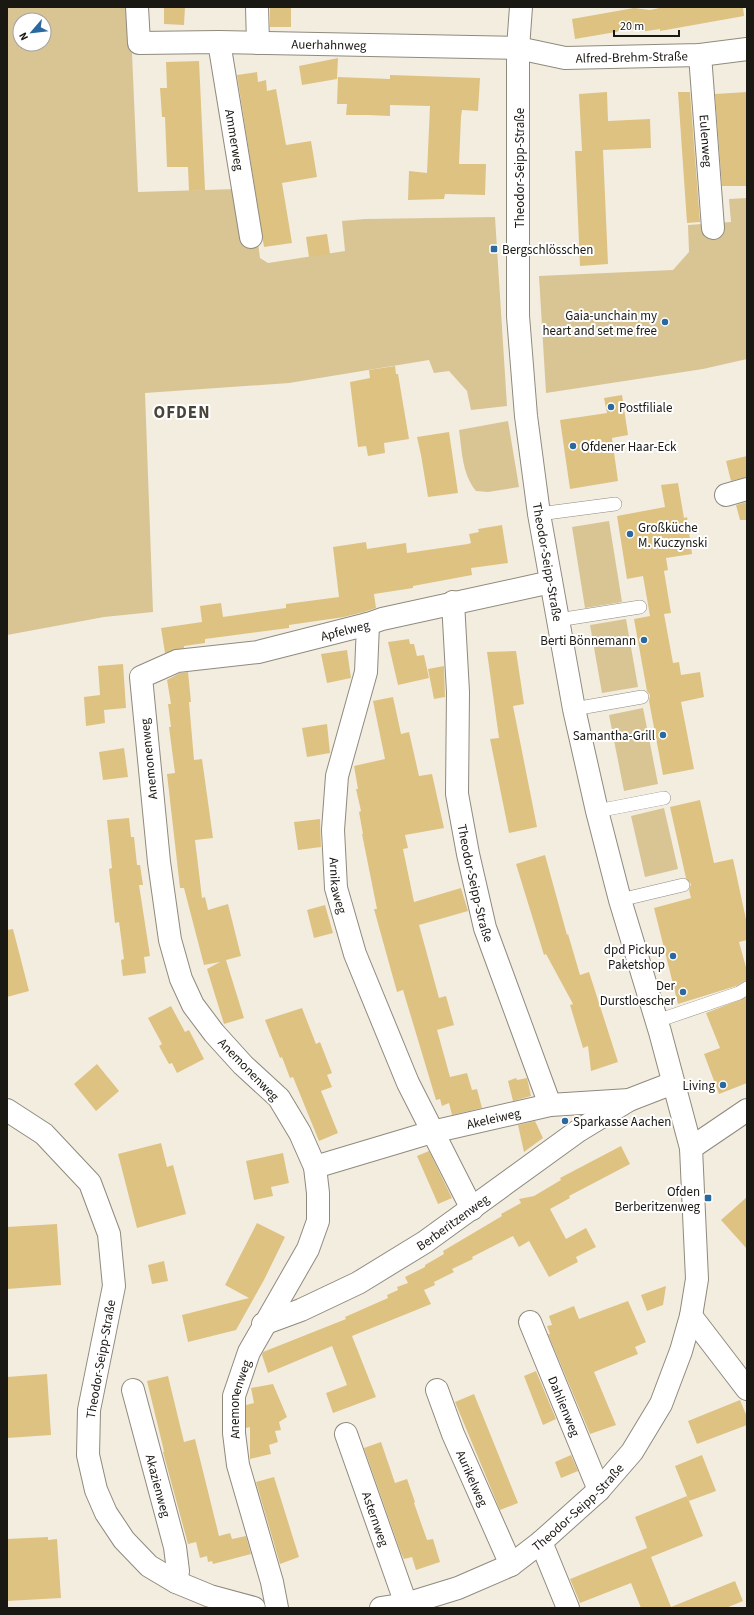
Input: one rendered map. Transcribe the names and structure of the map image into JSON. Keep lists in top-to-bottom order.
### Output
{
  "streets": {
    "street": [
      "Auerhahnweg",
      "Alfred-Brehm-Straße",
      "Ammerweg",
      "Eulenweg",
      "Theodor-Seipp-Straße",
      "Apfelweg",
      "Anemonenweg",
      "Arnikaweg",
      "Akeleiweg",
      "Berberitzenweg",
      "Dahlienweg",
      "Aurikelweg",
      "Akazienweg",
      "Asternweg"
    ]
  },
  "crossings": [
    ["Auerhahnweg", "Alfred-Brehm-Straße"],
    ["Auerhahnweg", "Ammerweg"],
    ["Auerhahnweg", "Theodor-Seipp-Straße"],
    ["Alfred-Brehm-Straße", "Eulenweg"],
    ["Alfred-Brehm-Straße", "Theodor-Seipp-Straße"],
    ["Theodor-Seipp-Straße", "Apfelweg"],
    ["Theodor-Seipp-Straße", "Akeleiweg"],
    ["Theodor-Seipp-Straße", "Dahlienweg"],
    ["Theodor-Seipp-Straße", "Aurikelweg"],
    ["Theodor-Seipp-Straße", "Akazienweg"],
    ["Theodor-Seipp-Straße", "Asternweg"],
    ["Apfelweg", "Anemonenweg"],
    ["Apfelweg", "Arnikaweg"],
    ["Anemonenweg", "Akeleiweg"],
    ["Anemonenweg", "Berberitzenweg"],
    ["Arnikaweg", "Akeleiweg"],
    ["Arnikaweg", "Berberitzenweg"],
    ["Akeleiweg", "Berberitzenweg"]
  ],
  "districts": ["OFDEN"],
  "places": {
    "transit": ["Bergschlösschen", "Ofden Berberitzenweg"],
    "other": [
      "Gaia-unchain my heart and set me free",
      "Postfiliale",
      "Ofdener Haar-Eck",
      "Großküche M. Kuczynski",
      "Berti Bönnemann",
      "Samantha-Grill",
      "dpd Pickup Paketshop",
      "Der Durstloescher",
      "Living",
      "Sparkasse Aachen"
    ]
  },
  "scale_bar": "20 m",
  "north": "bottom left"
}
